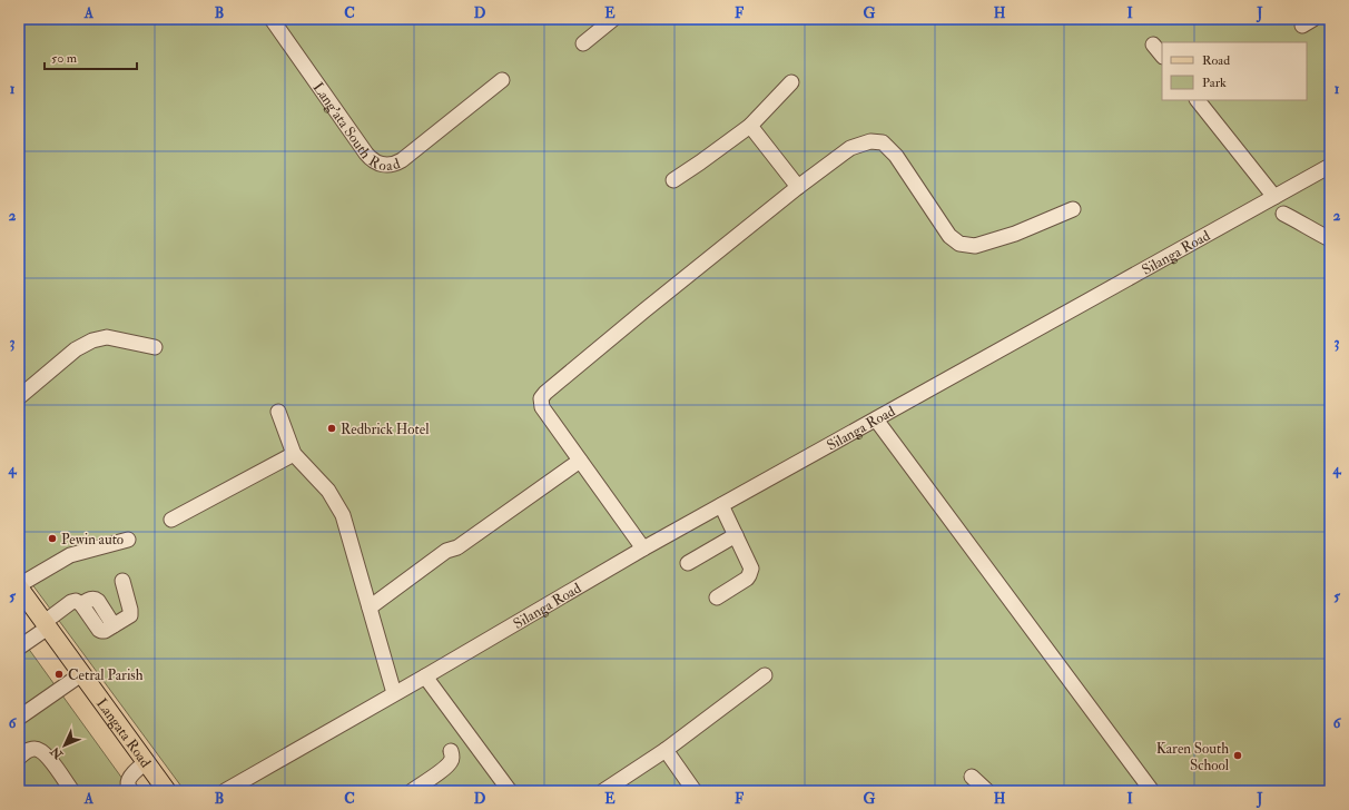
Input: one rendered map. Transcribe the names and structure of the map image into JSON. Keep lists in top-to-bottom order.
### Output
{
  "streets": {
    "main road": ["Langata Road"],
    "street": ["Lang'ata South Road", "Silanga Road"]
  },
  "places": [
    "Redbrick Hotel",
    "Pewin auto",
    "Cetral Parish",
    "Karen South School"
  ],
  "legend": ["Road", "Park"],
  "scale_bar": "50 m",
  "north": "bottom left",
  "grid": {
    "columns": [
      "A",
      "B",
      "C",
      "D",
      "E",
      "F",
      "G",
      "H",
      "I",
      "J"
    ],
    "rows": [
      "1",
      "2",
      "3",
      "4",
      "5",
      "6"
    ]
  }
}
